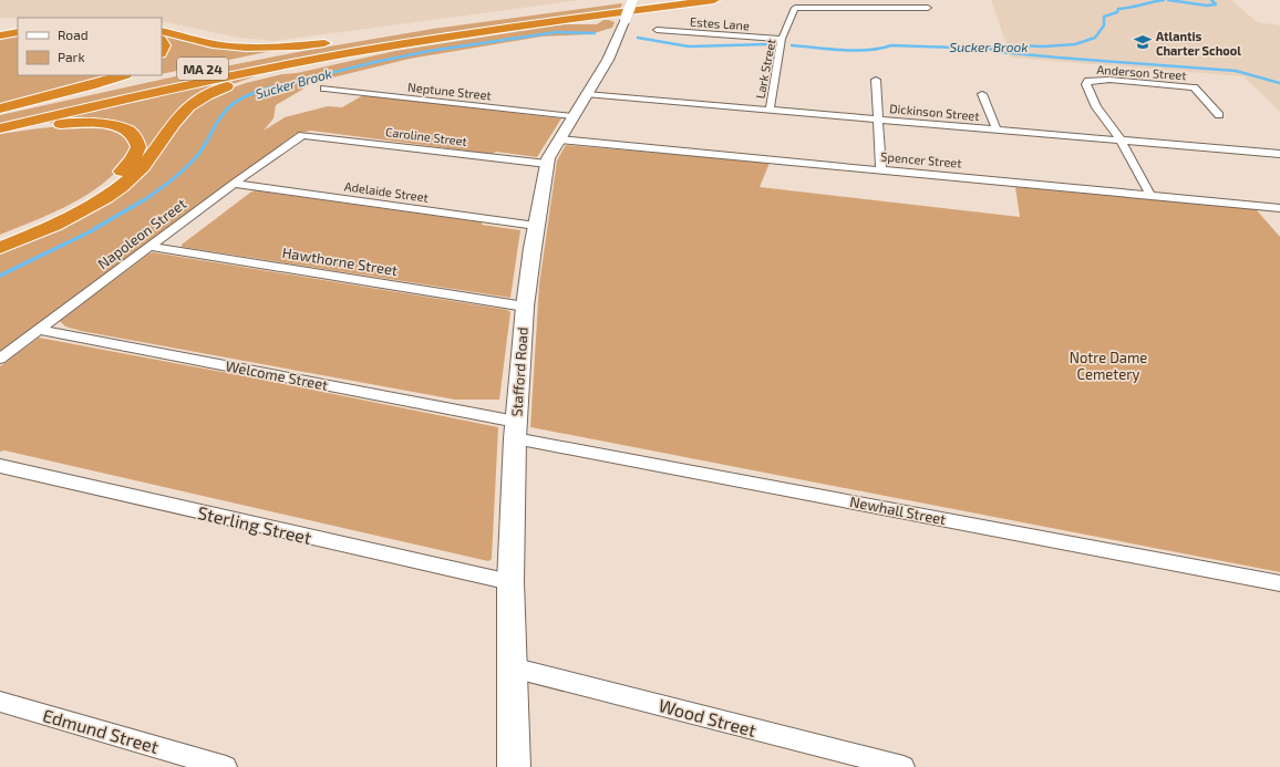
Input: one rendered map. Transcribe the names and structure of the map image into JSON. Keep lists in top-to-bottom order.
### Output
{
  "streets": {
    "highway": ["MA 24"],
    "street": [
      "Estes Lane",
      "Lark Street",
      "Anderson Street",
      "Neptune Street",
      "Dickinson Street",
      "Caroline Street",
      "Spencer Street",
      "Adelaide Street",
      "Napoleon Street",
      "Hawthorne Street",
      "Stafford Road",
      "Welcome Street",
      "Newhall Street",
      "Sterling Street",
      "Wood Street",
      "Edmund Street"
    ]
  },
  "crossings": [
    ["Estes Lane", "Lark Street"],
    ["Lark Street", "Dickinson Street"],
    ["Anderson Street", "Dickinson Street"],
    ["Neptune Street", "Stafford Road"],
    ["Dickinson Street", "Stafford Road"],
    ["Caroline Street", "Napoleon Street"],
    ["Caroline Street", "Stafford Road"],
    ["Spencer Street", "Stafford Road"],
    ["Adelaide Street", "Napoleon Street"],
    ["Adelaide Street", "Stafford Road"],
    ["Napoleon Street", "Hawthorne Street"],
    ["Napoleon Street", "Welcome Street"],
    ["Hawthorne Street", "Stafford Road"],
    ["Stafford Road", "Welcome Street"],
    ["Stafford Road", "Newhall Street"],
    ["Stafford Road", "Sterling Street"],
    ["Stafford Road", "Wood Street"],
    ["Welcome Street", "Newhall Street"]
  ],
  "water": ["Sucker Brook"],
  "parks": ["Notre Dame Cemetery"],
  "places": {
    "school or university": ["Atlantis Charter School"]
  },
  "legend": ["Road", "Park"]
}
